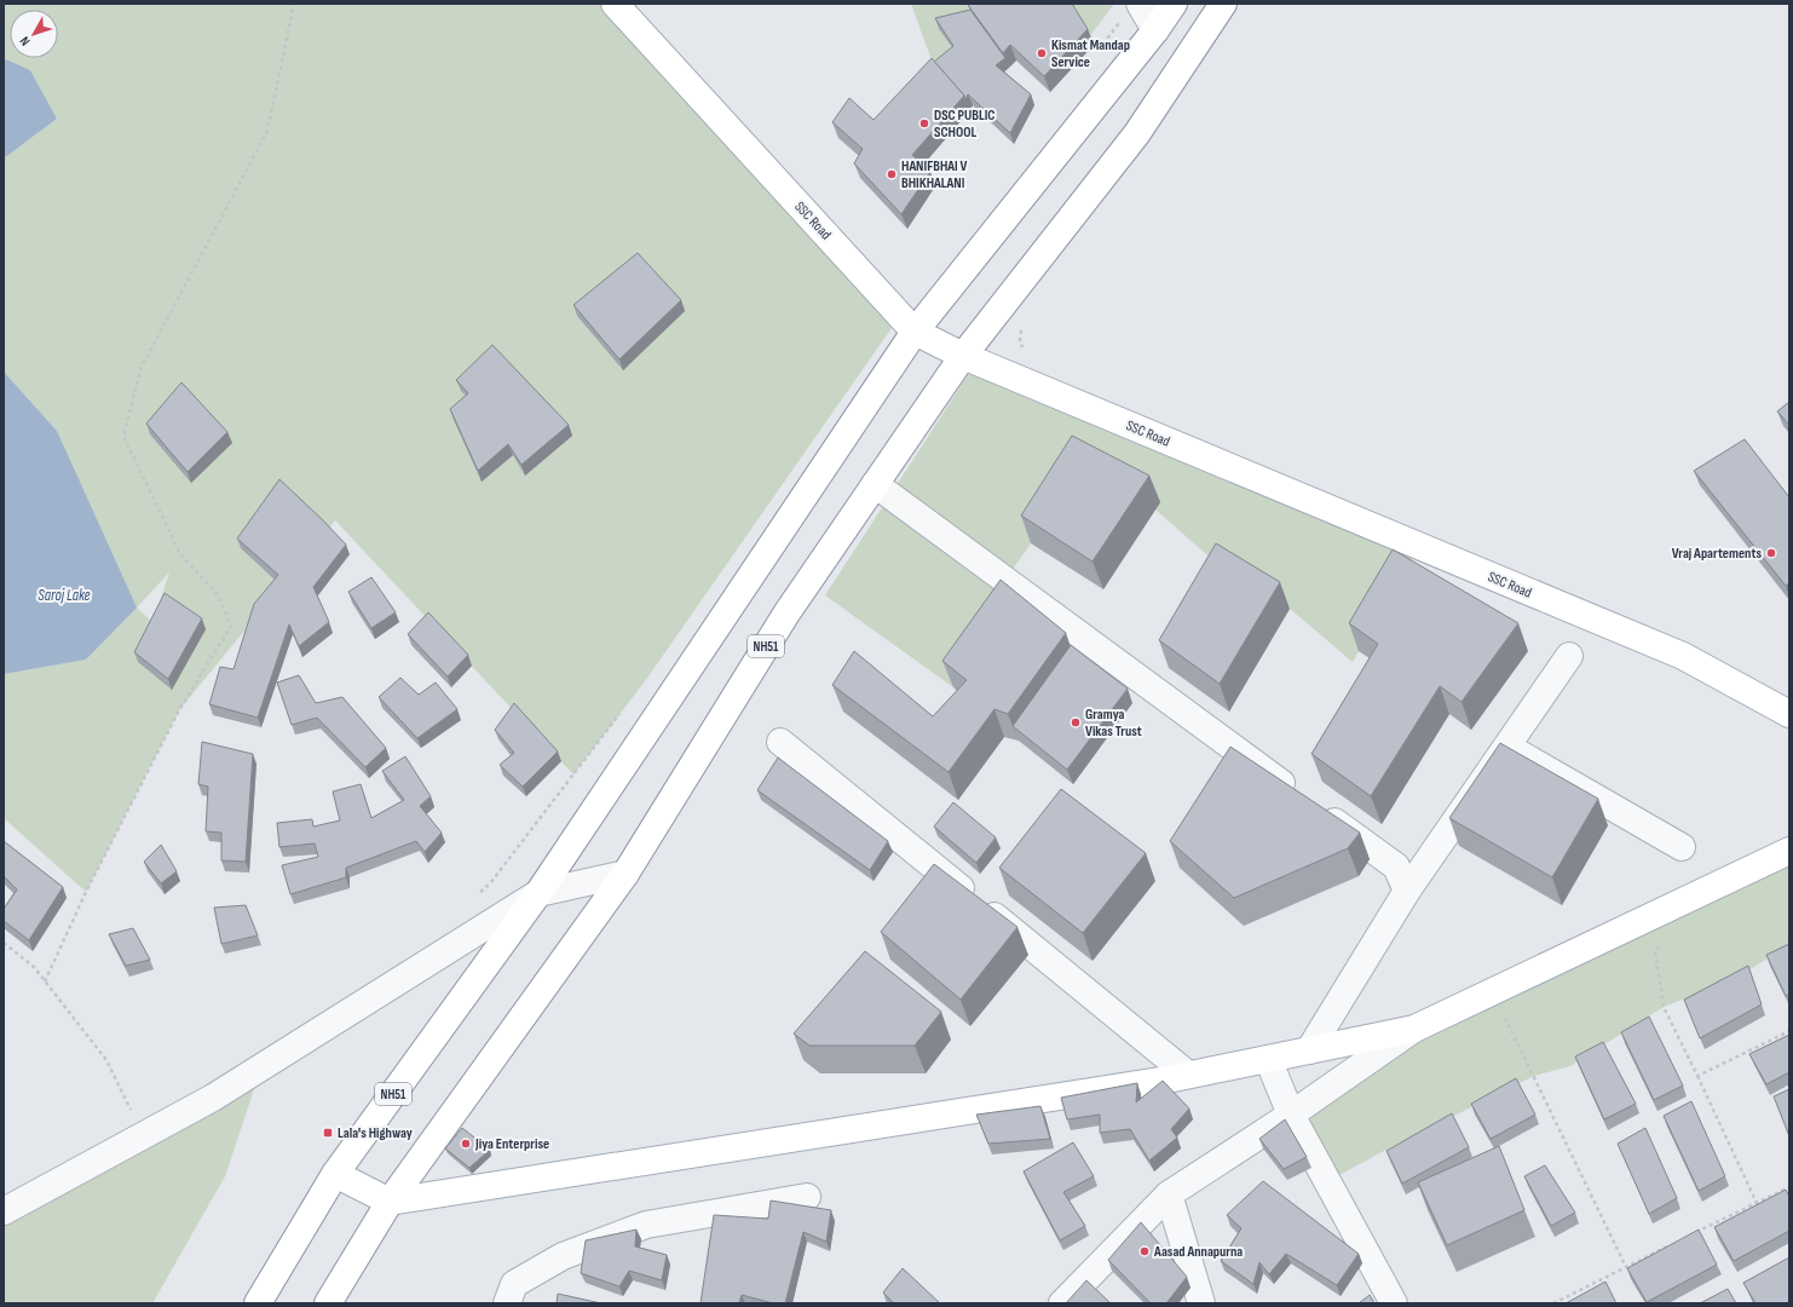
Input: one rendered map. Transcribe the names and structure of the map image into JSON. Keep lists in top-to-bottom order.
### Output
{
  "streets": {
    "main road": ["SSC Road", "NH51"]
  },
  "crossings": [
    ["SSC Road", "NH51"]
  ],
  "water": ["Saroj Lake"],
  "places": {
    "other": [
      "Kismat Mandap Service",
      "DSC PUBLIC SCHOOL",
      "HANIFBHAI V BHIKHALANI",
      "Vraj Apartements",
      "Gramya Vikas Trust",
      "Jiya Enterprise",
      "Aasad Annapurna"
    ],
    "transit": ["Lala's Highway"]
  },
  "north": "bottom left"
}
